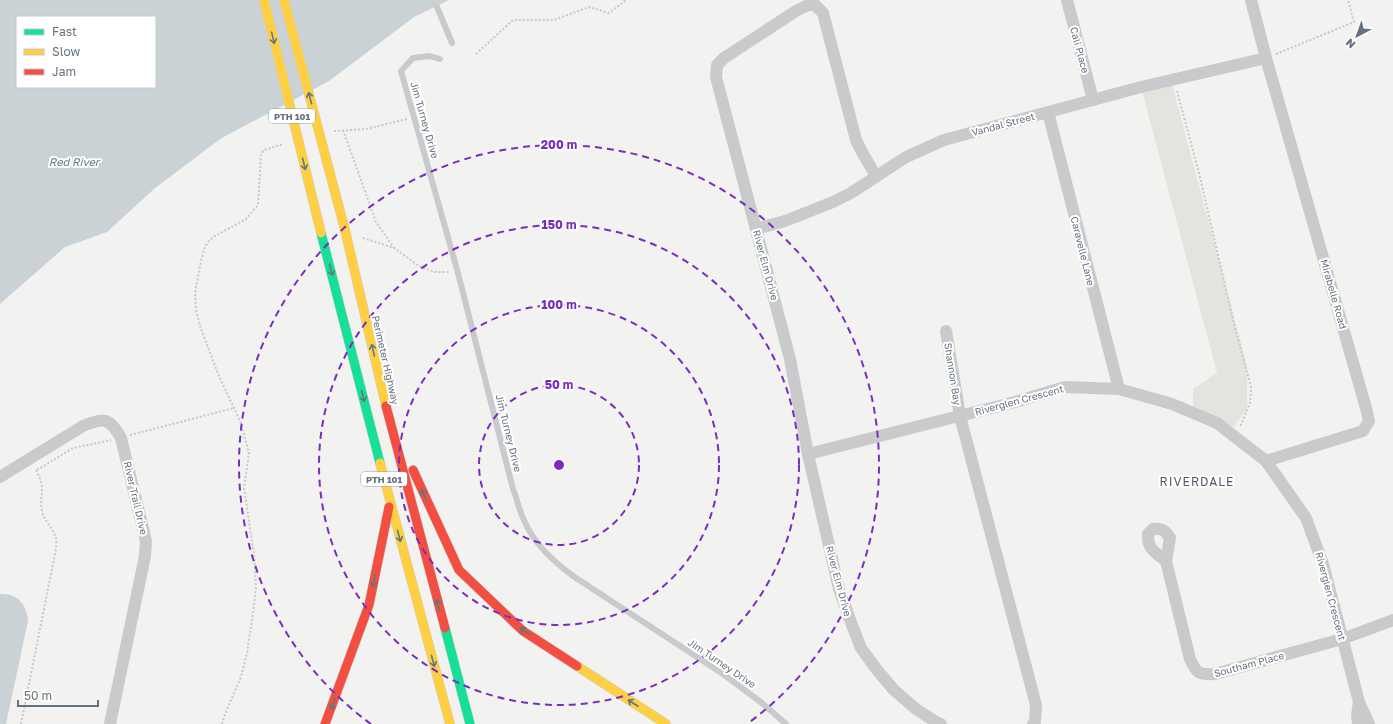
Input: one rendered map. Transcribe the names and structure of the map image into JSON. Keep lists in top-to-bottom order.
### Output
{
  "streets": {
    "highway": ["PTH 101", "Perimeter Highway"],
    "street": [
      "Cali Place",
      "Vandal Street",
      "Caravelle Lane",
      "River Elm Drive",
      "Mirabelle Road",
      "Shannon Bay",
      "Riverglen Crescent",
      "River Trail Drive",
      "Southam Place"
    ],
    "lane": ["Jim Turney Drive"]
  },
  "crossings": [
    ["Cali Place", "Vandal Street"],
    ["Vandal Street", "Caravelle Lane"],
    ["Vandal Street", "River Elm Drive"],
    ["Vandal Street", "Mirabelle Road"],
    ["Caravelle Lane", "Riverglen Crescent"],
    ["River Elm Drive", "Riverglen Crescent"],
    ["Mirabelle Road", "Riverglen Crescent"],
    ["Shannon Bay", "Riverglen Crescent"],
    ["Riverglen Crescent", "Southam Place"]
  ],
  "districts": ["RIVERDALE"],
  "water": ["Red River"],
  "legend": ["Fast", "Slow", "Jam"],
  "scale_bar": "50 m",
  "north": "bottom left",
  "rings": [
    "200 m",
    "150 m",
    "100 m",
    "50 m"
  ]
}
